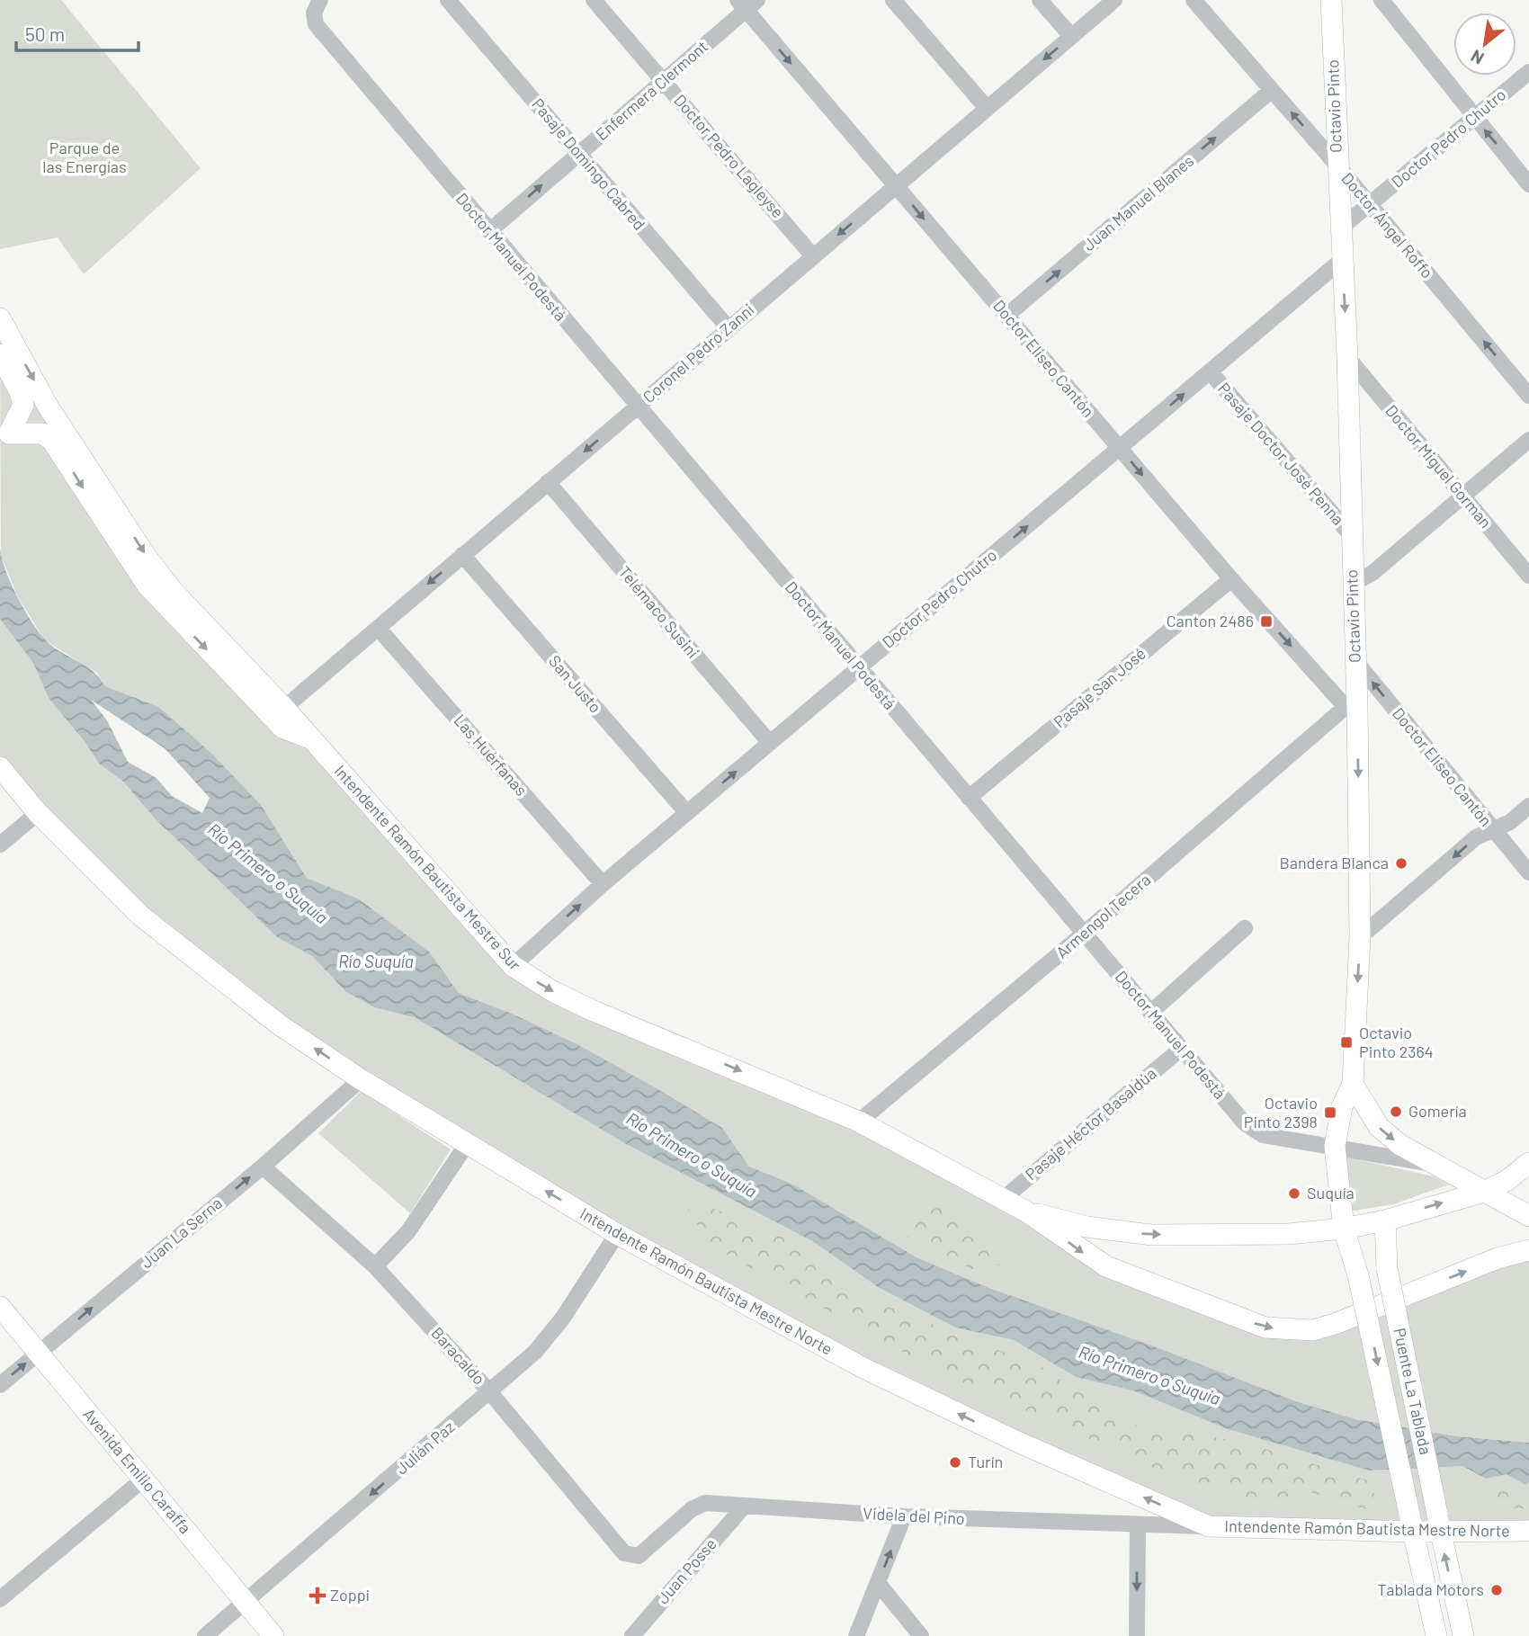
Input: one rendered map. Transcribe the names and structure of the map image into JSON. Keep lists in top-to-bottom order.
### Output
{
  "streets": {
    "main road": [
      "Octavio Pinto",
      "Intendente Ramón Bautista Mestre Sur",
      "Intendente Ramón Bautista Mestre Norte",
      "Puente La Tablada",
      "Avenida Emilio Caraffa"
    ],
    "street": [
      "Enfermera Clermont",
      "Doctor Pedro Chutro",
      "Doctor Pedro Lagleyse",
      "Pasaje Domingo Cabred",
      "Juan Manuel Blanes",
      "Doctor Ángel Roffo",
      "Doctor Manuel Podestá",
      "Coronel Pedro Zanni",
      "Doctor Eliseo Cantón",
      "Pasaje Doctor José Penna",
      "Doctor Miguel Gorman",
      "Telémaco Susini",
      "San Justo",
      "Pasaje San José",
      "Las Huérfanas",
      "Armengol Tecera",
      "Pasaje Héctor Basaldúa",
      "Juan La Serna",
      "Baracaldo",
      "Julián Paz",
      "Videla del Pino",
      "Juan Posse"
    ]
  },
  "crossings": [
    ["Enfermera Clermont", "Doctor Pedro Lagleyse"],
    ["Enfermera Clermont", "Pasaje Domingo Cabred"],
    ["Enfermera Clermont", "Doctor Manuel Podestá"],
    ["Enfermera Clermont", "Doctor Eliseo Cantón"],
    ["Octavio Pinto", "Doctor Pedro Chutro"],
    ["Octavio Pinto", "Doctor Ángel Roffo"],
    ["Octavio Pinto", "Doctor Manuel Podestá"],
    ["Octavio Pinto", "Doctor Eliseo Cantón"],
    ["Octavio Pinto", "Pasaje Doctor José Penna"],
    ["Octavio Pinto", "Doctor Miguel Gorman"],
    ["Octavio Pinto", "Intendente Ramón Bautista Mestre Sur"],
    ["Octavio Pinto", "Armengol Tecera"],
    ["Octavio Pinto", "Puente La Tablada"],
    ["Doctor Pedro Chutro", "Doctor Ángel Roffo"],
    ["Doctor Pedro Chutro", "Doctor Manuel Podestá"],
    ["Doctor Pedro Chutro", "Doctor Eliseo Cantón"],
    ["Doctor Pedro Chutro", "Pasaje Doctor José Penna"],
    ["Doctor Pedro Chutro", "Telémaco Susini"],
    ["Doctor Pedro Chutro", "San Justo"],
    ["Doctor Pedro Chutro", "Las Huérfanas"],
    ["Doctor Pedro Chutro", "Intendente Ramón Bautista Mestre Sur"],
    ["Doctor Pedro Lagleyse", "Coronel Pedro Zanni"],
    ["Pasaje Domingo Cabred", "Coronel Pedro Zanni"],
    ["Juan Manuel Blanes", "Doctor Ángel Roffo"],
    ["Juan Manuel Blanes", "Doctor Eliseo Cantón"],
    ["Doctor Manuel Podestá", "Coronel Pedro Zanni"],
    ["Doctor Manuel Podestá", "Pasaje San José"],
    ["Doctor Manuel Podestá", "Armengol Tecera"],
    ["Doctor Manuel Podestá", "Pasaje Héctor Basaldúa"],
    ["Coronel Pedro Zanni", "Doctor Eliseo Cantón"],
    ["Coronel Pedro Zanni", "Telémaco Susini"],
    ["Coronel Pedro Zanni", "San Justo"],
    ["Coronel Pedro Zanni", "Las Huérfanas"],
    ["Coronel Pedro Zanni", "Intendente Ramón Bautista Mestre Sur"],
    ["Doctor Eliseo Cantón", "Pasaje San José"],
    ["Doctor Eliseo Cantón", "Armengol Tecera"],
    ["Intendente Ramón Bautista Mestre Sur", "Armengol Tecera"],
    ["Intendente Ramón Bautista Mestre Sur", "Pasaje Héctor Basaldúa"],
    ["Intendente Ramón Bautista Mestre Sur", "Puente La Tablada"],
    ["Juan La Serna", "Intendente Ramón Bautista Mestre Norte"],
    ["Juan La Serna", "Baracaldo"],
    ["Juan La Serna", "Avenida Emilio Caraffa"],
    ["Intendente Ramón Bautista Mestre Norte", "Puente La Tablada"],
    ["Intendente Ramón Bautista Mestre Norte", "Julián Paz"],
    ["Intendente Ramón Bautista Mestre Norte", "Videla del Pino"],
    ["Baracaldo", "Julián Paz"],
    ["Baracaldo", "Videla del Pino"],
    ["Julián Paz", "Avenida Emilio Caraffa"],
    ["Videla del Pino", "Juan Posse"]
  ],
  "one_way": [
    "Octavio Pinto",
    "Doctor Pedro Chutro",
    "Juan Manuel Blanes",
    "Coronel Pedro Zanni",
    "Intendente Ramón Bautista Mestre Sur",
    "Juan La Serna",
    "Intendente Ramón Bautista Mestre Norte",
    "Julián Paz"
  ],
  "water": ["Río Primero o Suquía", "Río Suquía"],
  "parks": ["Parque de las Energías"],
  "places": {
    "transit": ["Canton 2486", "Octavio Pinto 2364", "Octavio Pinto 2398"],
    "other": [
      "Bandera Blanca",
      "Gomería",
      "Suquía",
      "Turín",
      "Tablada Motors"
    ],
    "health": ["Zoppi"]
  },
  "scale_bar": "50 m",
  "north": "bottom left"
}
